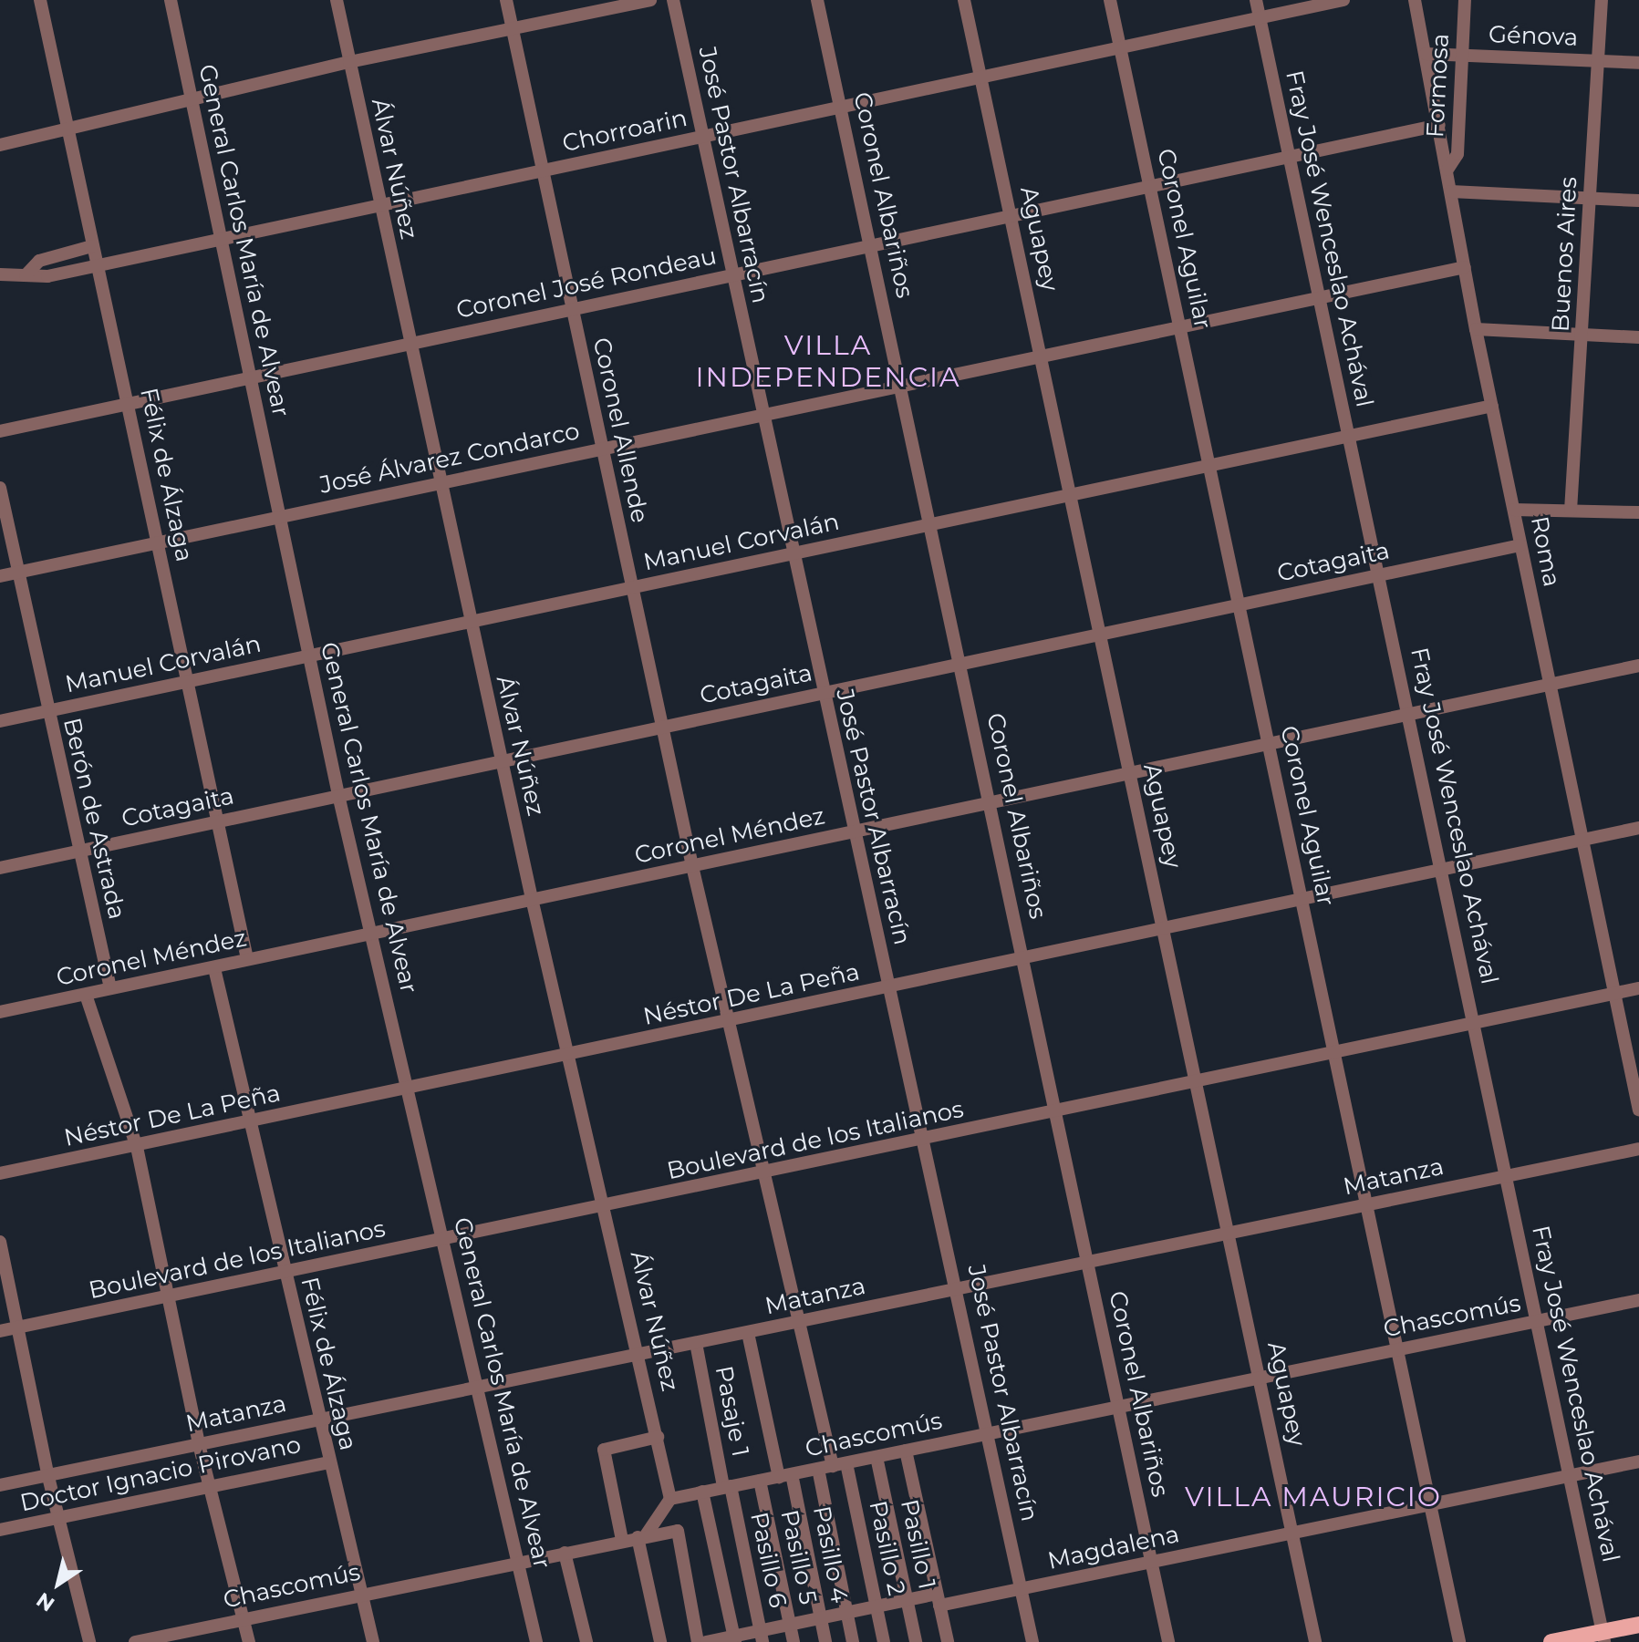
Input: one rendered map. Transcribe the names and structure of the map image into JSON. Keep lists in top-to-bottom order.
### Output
{
  "streets": {
    "street": [
      "Génova",
      "Formosa",
      "Chorroarin",
      "Álvar Núñez",
      "José Pastor Albarracín",
      "Coronel Albariños",
      "Aguapey",
      "Coronel Aguilar",
      "Fray José Wenceslao Achával",
      "General Carlos María de Alvear",
      "Buenos Aires",
      "Coronel José Rondeau",
      "Coronel Allende",
      "José Álvarez Condarco",
      "Félix de Álzaga",
      "Manuel Corvalán",
      "Roma",
      "Cotagaita",
      "Berón de Astrada",
      "Coronel Méndez",
      "Néstor De La Peña",
      "Boulevard de los Italianos",
      "Matanza",
      "Chascomús",
      "Pasaje 1",
      "Doctor Ignacio Pirovano",
      "Pasillo 1",
      "Pasillo 2",
      "Magdalena",
      "Pasillo 4",
      "Pasillo 5",
      "Pasillo 6"
    ]
  },
  "crossings": [
    ["Génova", "Formosa"],
    ["Génova", "Buenos Aires"],
    ["Génova", "Roma"],
    ["Formosa", "Roma"],
    ["Chorroarin", "Álvar Núñez"],
    ["Chorroarin", "José Pastor Albarracín"],
    ["Chorroarin", "Coronel Albariños"],
    ["Chorroarin", "Aguapey"],
    ["Chorroarin", "Coronel Aguilar"],
    ["Chorroarin", "Fray José Wenceslao Achával"],
    ["Chorroarin", "General Carlos María de Alvear"],
    ["Chorroarin", "Coronel Allende"],
    ["Chorroarin", "Félix de Álzaga"],
    ["Álvar Núñez", "Coronel José Rondeau"],
    ["Álvar Núñez", "José Álvarez Condarco"],
    ["Álvar Núñez", "Manuel Corvalán"],
    ["Álvar Núñez", "Cotagaita"],
    ["Álvar Núñez", "Coronel Méndez"],
    ["Álvar Núñez", "Néstor De La Peña"],
    ["Álvar Núñez", "Boulevard de los Italianos"],
    ["Álvar Núñez", "Matanza"],
    ["Álvar Núñez", "Chascomús"],
    ["José Pastor Albarracín", "Coronel José Rondeau"],
    ["José Pastor Albarracín", "José Álvarez Condarco"],
    ["José Pastor Albarracín", "Manuel Corvalán"],
    ["José Pastor Albarracín", "Cotagaita"],
    ["José Pastor Albarracín", "Coronel Méndez"],
    ["José Pastor Albarracín", "Néstor De La Peña"],
    ["José Pastor Albarracín", "Boulevard de los Italianos"],
    ["José Pastor Albarracín", "Matanza"],
    ["José Pastor Albarracín", "Chascomús"],
    ["José Pastor Albarracín", "Magdalena"],
    ["Coronel Albariños", "Coronel José Rondeau"],
    ["Coronel Albariños", "José Álvarez Condarco"],
    ["Coronel Albariños", "Manuel Corvalán"],
    ["Coronel Albariños", "Cotagaita"],
    ["Coronel Albariños", "Coronel Méndez"],
    ["Coronel Albariños", "Néstor De La Peña"],
    ["Coronel Albariños", "Boulevard de los Italianos"],
    ["Coronel Albariños", "Matanza"],
    ["Coronel Albariños", "Chascomús"],
    ["Coronel Albariños", "Magdalena"],
    ["Aguapey", "Coronel José Rondeau"],
    ["Aguapey", "José Álvarez Condarco"],
    ["Aguapey", "Manuel Corvalán"],
    ["Aguapey", "Cotagaita"],
    ["Aguapey", "Coronel Méndez"],
    ["Aguapey", "Néstor De La Peña"],
    ["Aguapey", "Boulevard de los Italianos"],
    ["Aguapey", "Matanza"],
    ["Aguapey", "Chascomús"],
    ["Aguapey", "Magdalena"],
    ["Coronel Aguilar", "Coronel José Rondeau"],
    ["Coronel Aguilar", "José Álvarez Condarco"],
    ["Coronel Aguilar", "Manuel Corvalán"],
    ["Coronel Aguilar", "Cotagaita"],
    ["Coronel Aguilar", "Coronel Méndez"],
    ["Coronel Aguilar", "Néstor De La Peña"],
    ["Coronel Aguilar", "Boulevard de los Italianos"],
    ["Coronel Aguilar", "Matanza"],
    ["Coronel Aguilar", "Chascomús"],
    ["Coronel Aguilar", "Magdalena"],
    ["Fray José Wenceslao Achával", "Coronel José Rondeau"],
    ["Fray José Wenceslao Achával", "José Álvarez Condarco"],
    ["Fray José Wenceslao Achával", "Manuel Corvalán"],
    ["Fray José Wenceslao Achával", "Cotagaita"],
    ["Fray José Wenceslao Achával", "Coronel Méndez"],
    ["Fray José Wenceslao Achával", "Néstor De La Peña"],
    ["Fray José Wenceslao Achával", "Boulevard de los Italianos"],
    ["Fray José Wenceslao Achával", "Matanza"],
    ["Fray José Wenceslao Achával", "Chascomús"],
    ["Fray José Wenceslao Achával", "Magdalena"],
    ["General Carlos María de Alvear", "Coronel José Rondeau"],
    ["General Carlos María de Alvear", "José Álvarez Condarco"],
    ["General Carlos María de Alvear", "Manuel Corvalán"],
    ["General Carlos María de Alvear", "Cotagaita"],
    ["General Carlos María de Alvear", "Coronel Méndez"],
    ["General Carlos María de Alvear", "Néstor De La Peña"],
    ["General Carlos María de Alvear", "Boulevard de los Italianos"],
    ["General Carlos María de Alvear", "Matanza"],
    ["General Carlos María de Alvear", "Chascomús"],
    ["Coronel José Rondeau", "Coronel Allende"],
    ["Coronel José Rondeau", "Félix de Álzaga"],
    ["Coronel José Rondeau", "Roma"],
    ["Coronel Allende", "José Álvarez Condarco"],
    ["Coronel Allende", "Manuel Corvalán"],
    ["Coronel Allende", "Cotagaita"],
    ["Coronel Allende", "Coronel Méndez"],
    ["Coronel Allende", "Néstor De La Peña"],
    ["Coronel Allende", "Boulevard de los Italianos"],
    ["Coronel Allende", "Matanza"],
    ["Coronel Allende", "Chascomús"],
    ["Coronel Allende", "Pasillo 2"],
    ["José Álvarez Condarco", "Félix de Álzaga"],
    ["José Álvarez Condarco", "Roma"],
    ["José Álvarez Condarco", "Berón de Astrada"],
    ["Félix de Álzaga", "Manuel Corvalán"],
    ["Félix de Álzaga", "Cotagaita"],
    ["Félix de Álzaga", "Coronel Méndez"],
    ["Félix de Álzaga", "Néstor De La Peña"],
    ["Félix de Álzaga", "Boulevard de los Italianos"],
    ["Félix de Álzaga", "Matanza"],
    ["Félix de Álzaga", "Chascomús"],
    ["Félix de Álzaga", "Doctor Ignacio Pirovano"],
    ["Manuel Corvalán", "Roma"],
    ["Manuel Corvalán", "Berón de Astrada"],
    ["Roma", "Cotagaita"],
    ["Roma", "Coronel Méndez"],
    ["Roma", "Néstor De La Peña"],
    ["Roma", "Boulevard de los Italianos"],
    ["Cotagaita", "Berón de Astrada"],
    ["Berón de Astrada", "Coronel Méndez"],
    ["Matanza", "Pasaje 1"],
    ["Matanza", "Pasillo 4"],
    ["Chascomús", "Pasaje 1"],
    ["Chascomús", "Pasillo 1"],
    ["Chascomús", "Pasillo 2"],
    ["Chascomús", "Pasillo 4"],
    ["Chascomús", "Pasillo 5"],
    ["Chascomús", "Pasillo 6"],
    ["Pasaje 1", "Pasillo 6"],
    ["Pasillo 1", "Magdalena"],
    ["Pasillo 2", "Magdalena"],
    ["Magdalena", "Pasillo 4"],
    ["Magdalena", "Pasillo 5"],
    ["Magdalena", "Pasillo 6"]
  ],
  "districts": ["VILLA INDEPENDENCIA", "VILLA MAURICIO"],
  "north": "bottom left"
}
